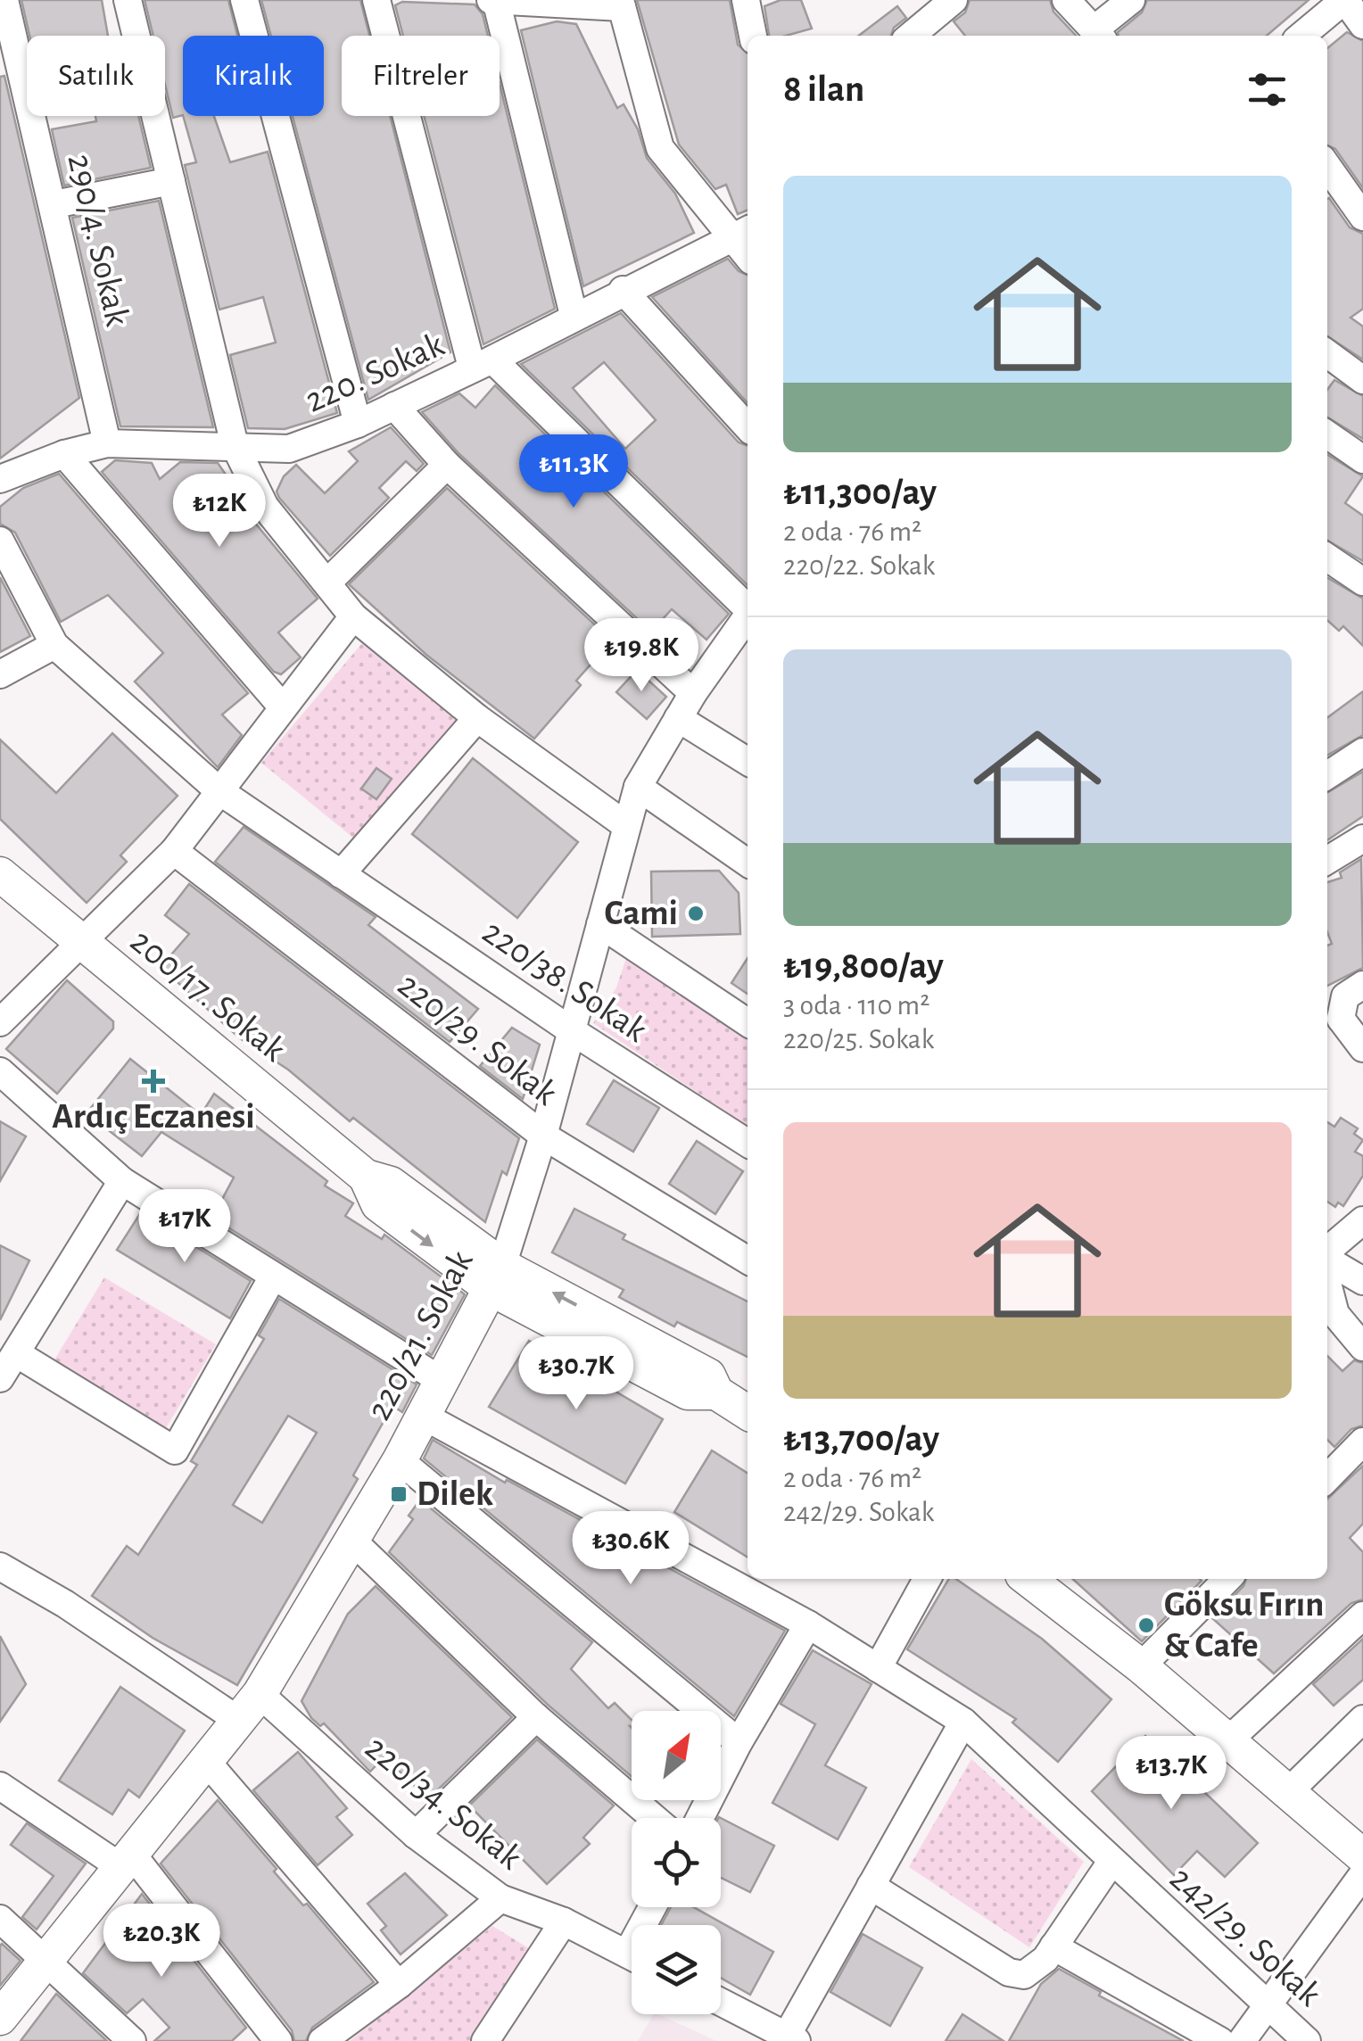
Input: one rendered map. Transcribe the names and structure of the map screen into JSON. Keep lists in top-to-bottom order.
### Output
{
  "streets": {
    "street": [
      "290/4. Sokak",
      "220. Sokak",
      "220/38. Sokak",
      "200/17. Sokak",
      "220/29. Sokak",
      "220/21. Sokak",
      "220/34. Sokak",
      "242/29. Sokak"
    ]
  },
  "crossings": [
    ["290/4. Sokak", "220. Sokak"],
    ["220/38. Sokak", "220/21. Sokak"],
    ["200/17. Sokak", "220/21. Sokak"],
    ["220/29. Sokak", "220/21. Sokak"],
    ["220/21. Sokak", "220/34. Sokak"],
    ["220/21. Sokak", "242/29. Sokak"]
  ],
  "places": {
    "other": ["Cami", "Göksu Fırın & Cafe"],
    "health": ["Ardıç Eczanesi"],
    "transit": ["Dilek"]
  },
  "north": "top right",
  "page": {
    "chip": ["Satılık", "Kiralık", "Filtreler"],
    "heading": "8 ilan",
    "list": [
      {
        "name": "₺11,300/ay",
        "note": "2 oda · 76 m² · 220/22. Sokak"
      },
      {
        "name": "₺19,800/ay",
        "note": "3 oda · 110 m² · 220/25. Sokak"
      },
      {
        "name": "₺13,700/ay",
        "note": "2 oda · 76 m² · 242/29. Sokak"
      }
    ],
    "price": [
      "₺11.3K",
      "₺12K",
      "₺19.8K",
      "₺17K",
      "₺30.7K",
      "₺30.6K",
      "₺13.7K",
      "₺20.3K"
    ]
  }
}
